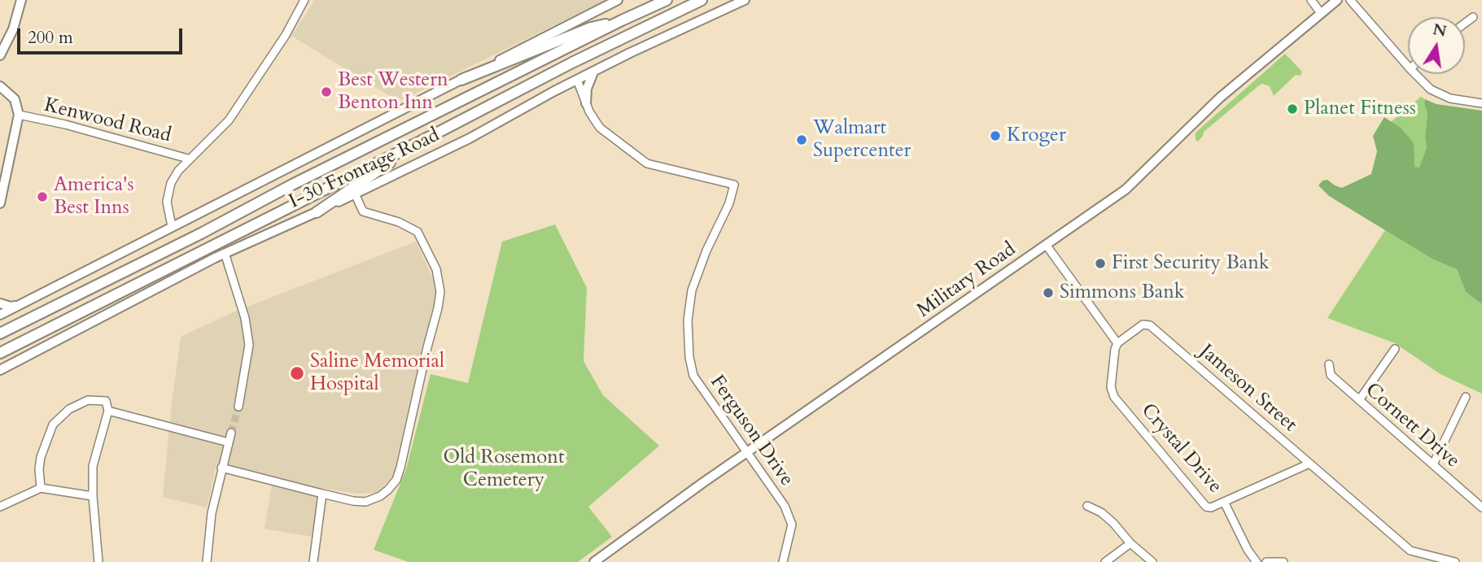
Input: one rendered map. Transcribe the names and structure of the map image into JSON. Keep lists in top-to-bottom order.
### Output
{
  "streets": {
    "main road": ["I-30 Frontage Road", "Military Road"],
    "street": [
      "Kenwood Road",
      "Jameson Street",
      "Cornett Drive",
      "Ferguson Drive",
      "Crystal Drive"
    ]
  },
  "crossings": [
    ["I-30 Frontage Road", "Ferguson Drive"],
    ["Military Road", "Ferguson Drive"],
    ["Jameson Street", "Crystal Drive"]
  ],
  "parks": ["Old Rosemont Cemetery"],
  "places": [
    "Best Western Benton Inn",
    "Planet Fitness",
    "Kroger",
    "Walmart Supercenter",
    "America's Best Inns",
    "First Security Bank",
    "Simmons Bank",
    "Saline Memorial Hospital"
  ],
  "scale_bar": "200 m",
  "north": "top"
}
